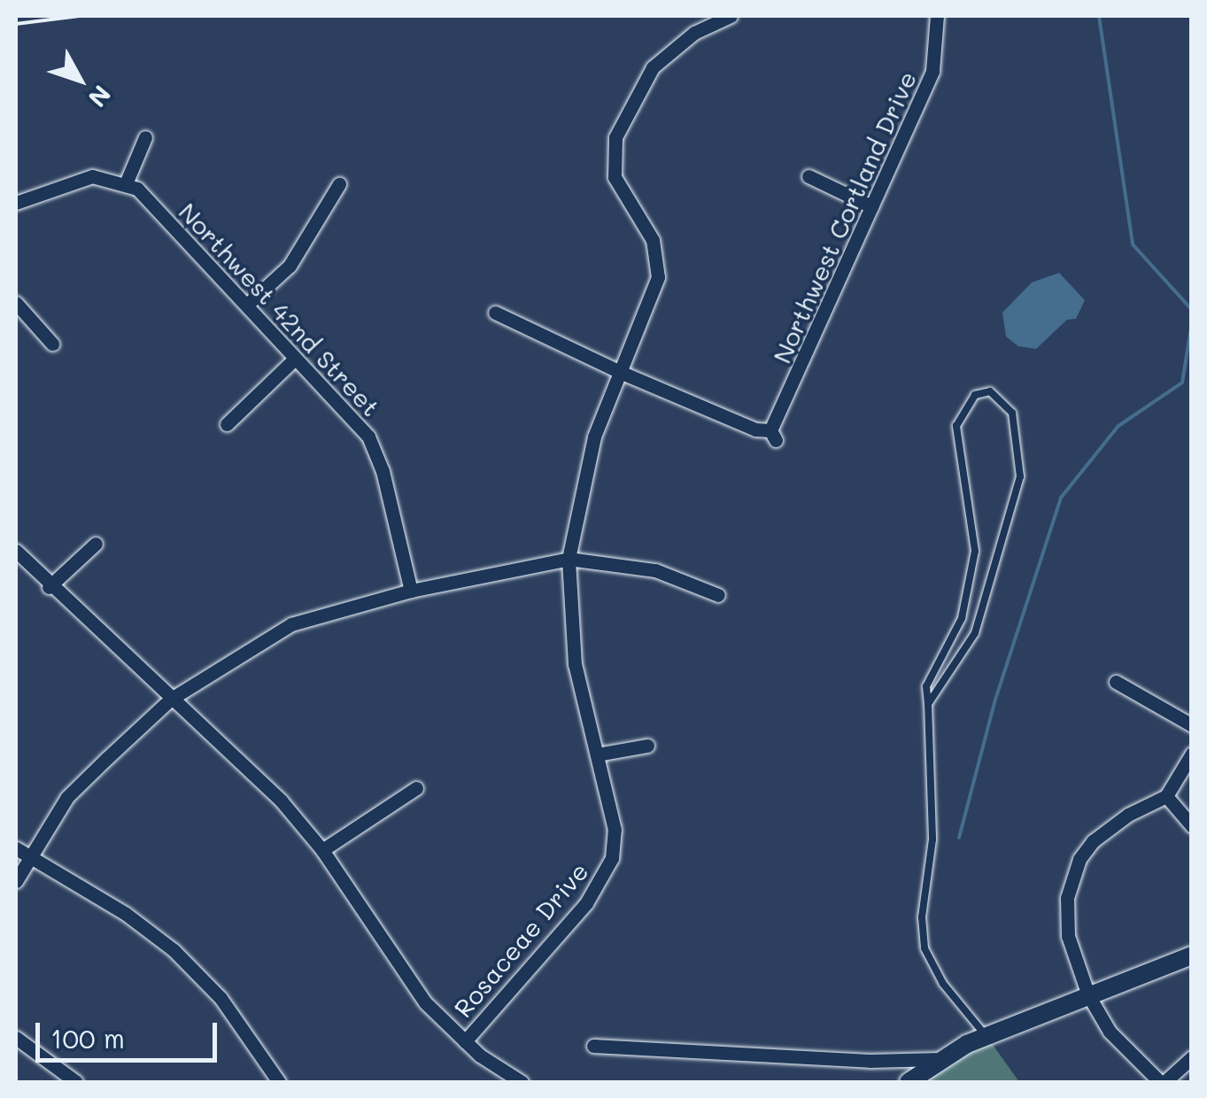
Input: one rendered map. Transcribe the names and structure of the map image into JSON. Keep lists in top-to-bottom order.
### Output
{
  "streets": {
    "street": ["Northwest Cortland Drive", "Northwest 42nd Street", "Rosaceae Drive"]
  },
  "scale_bar": "100 m",
  "north": "bottom right"
}
